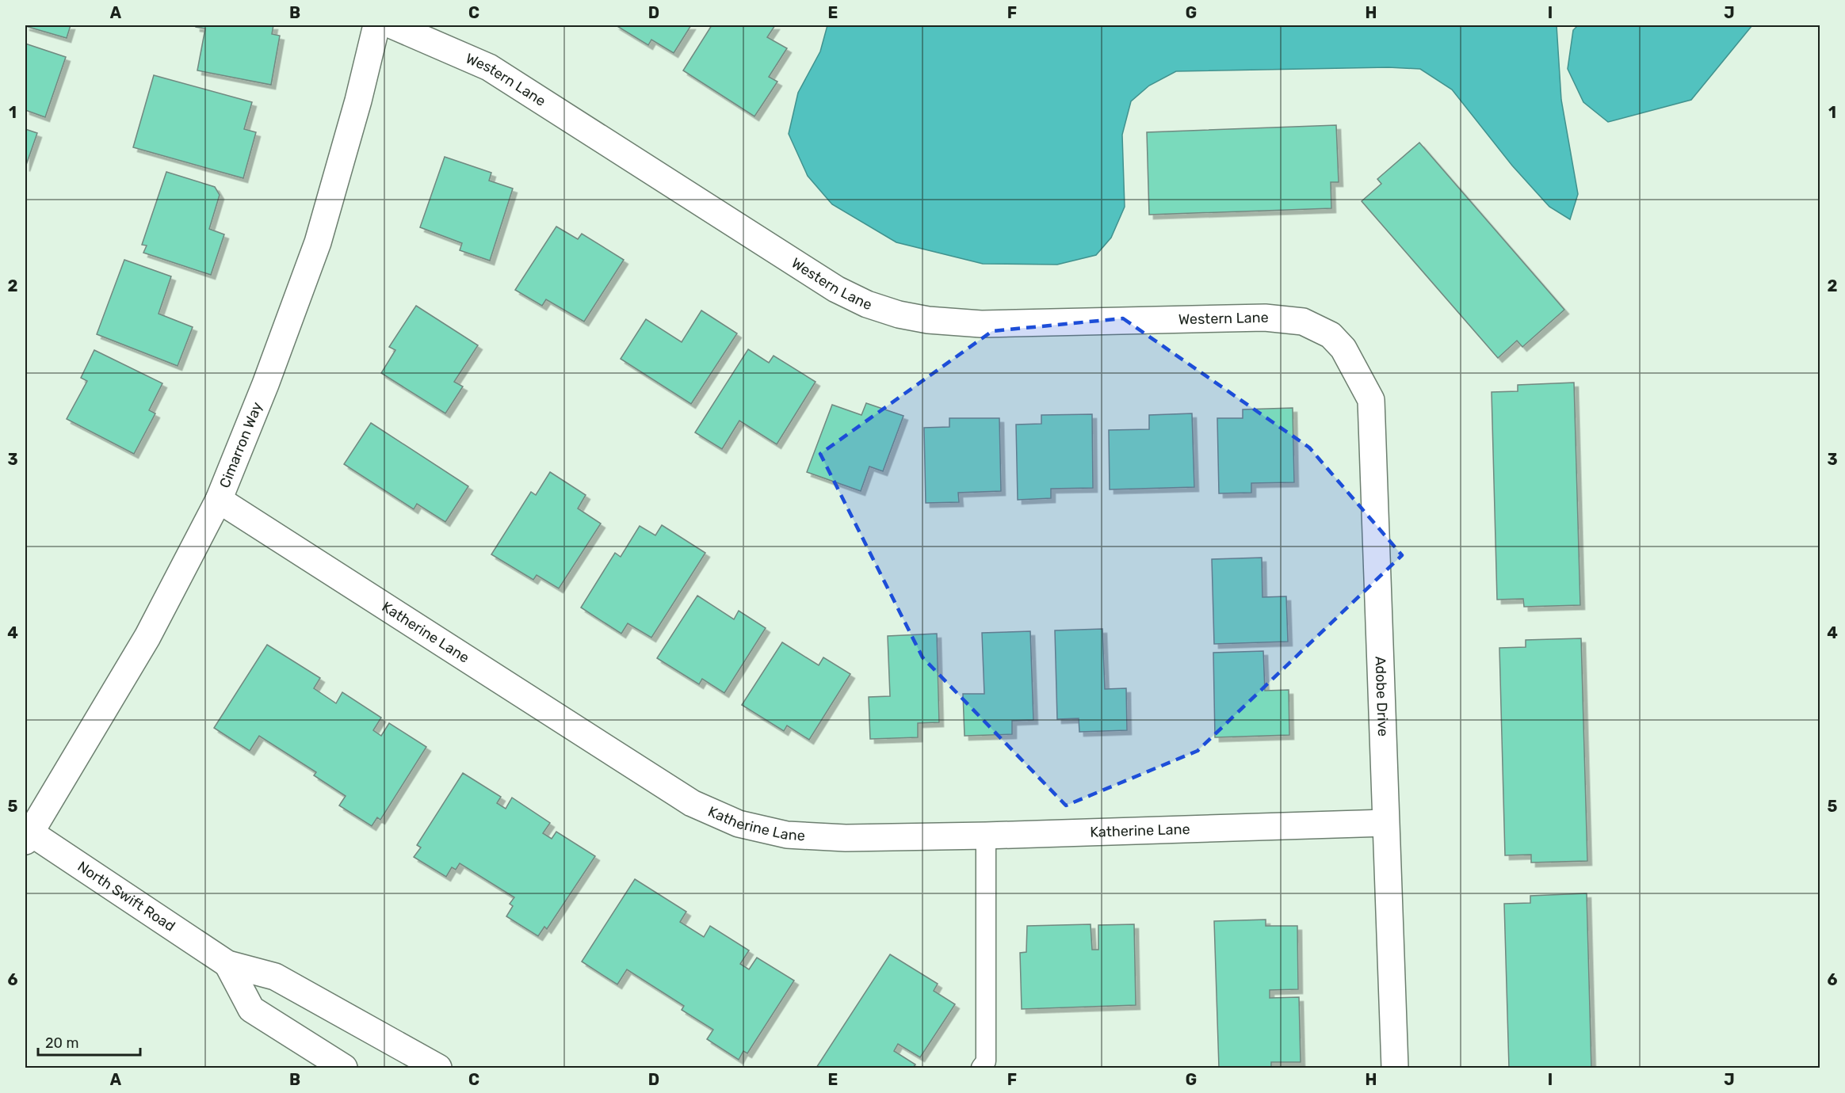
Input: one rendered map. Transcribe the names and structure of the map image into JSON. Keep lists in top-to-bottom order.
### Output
{
  "streets": {
    "street": [
      "Western Lane",
      "Cimarron Way",
      "Katherine Lane",
      "Adobe Drive",
      "North Swift Road"
    ]
  },
  "crossings": [
    ["Western Lane", "Adobe Drive"],
    ["Cimarron Way", "Katherine Lane"],
    ["Cimarron Way", "North Swift Road"],
    ["Katherine Lane", "Adobe Drive"]
  ],
  "scale_bar": "20 m",
  "grid": {
    "columns": [
      "A",
      "B",
      "C",
      "D",
      "E",
      "F",
      "G",
      "H",
      "I",
      "J"
    ],
    "rows": [
      "1",
      "2",
      "3",
      "4",
      "5",
      "6"
    ]
  }
}
